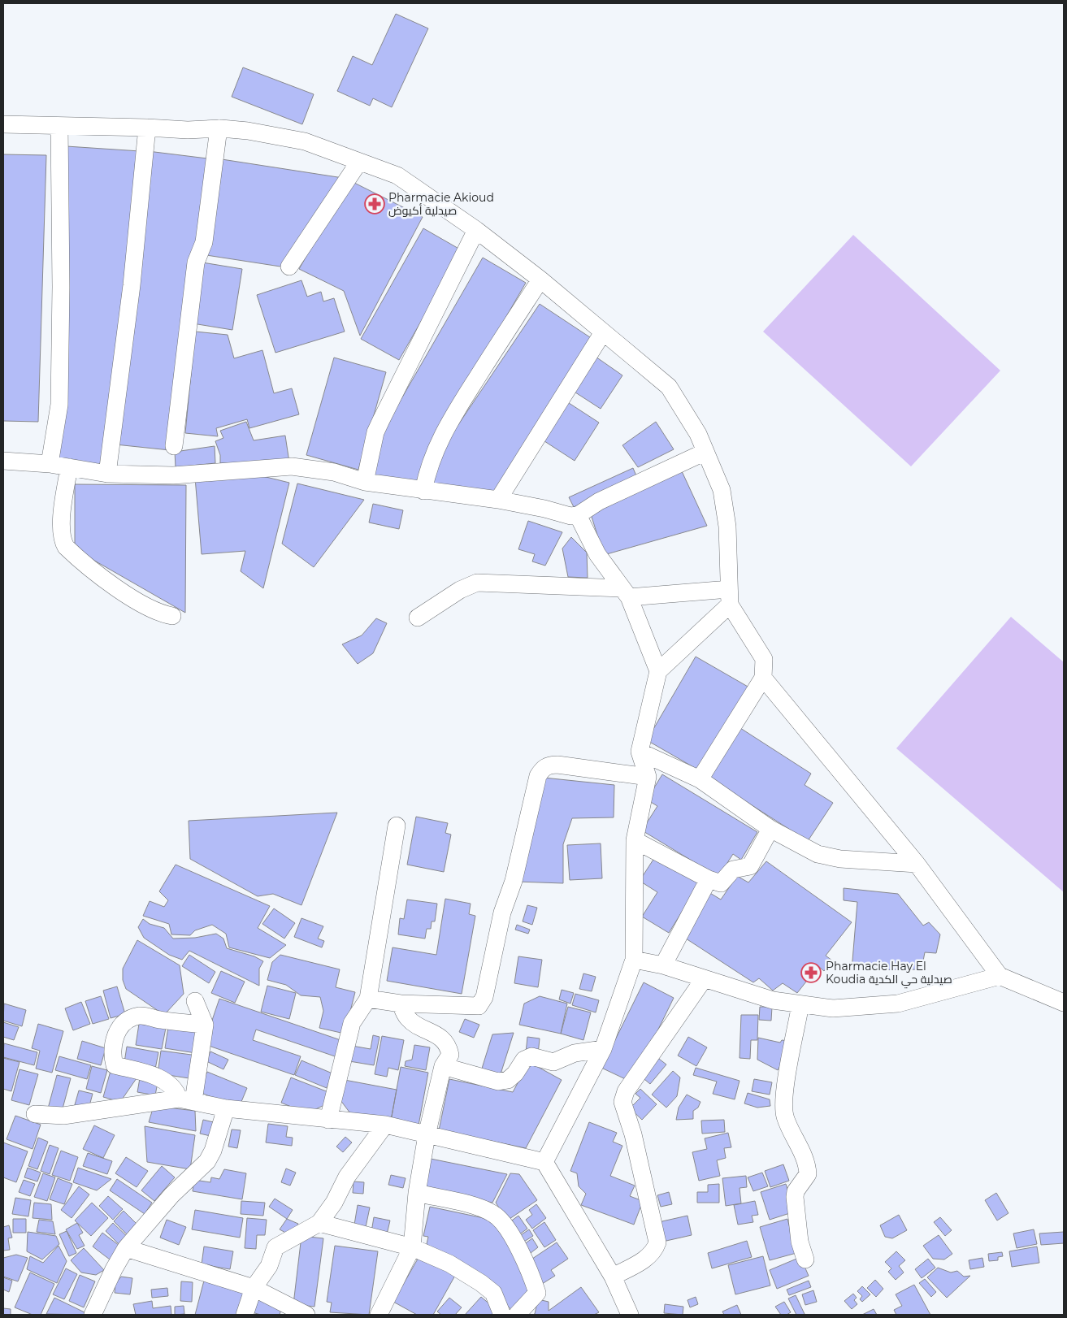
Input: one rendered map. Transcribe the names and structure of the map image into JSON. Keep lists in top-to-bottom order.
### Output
{
  "places": {
    "pharmacy": ["Pharmacie Akioud صيدلية أكيوض", "Pharmacie Hay El Koudia صيدلية حي الكدية"]
  }
}
